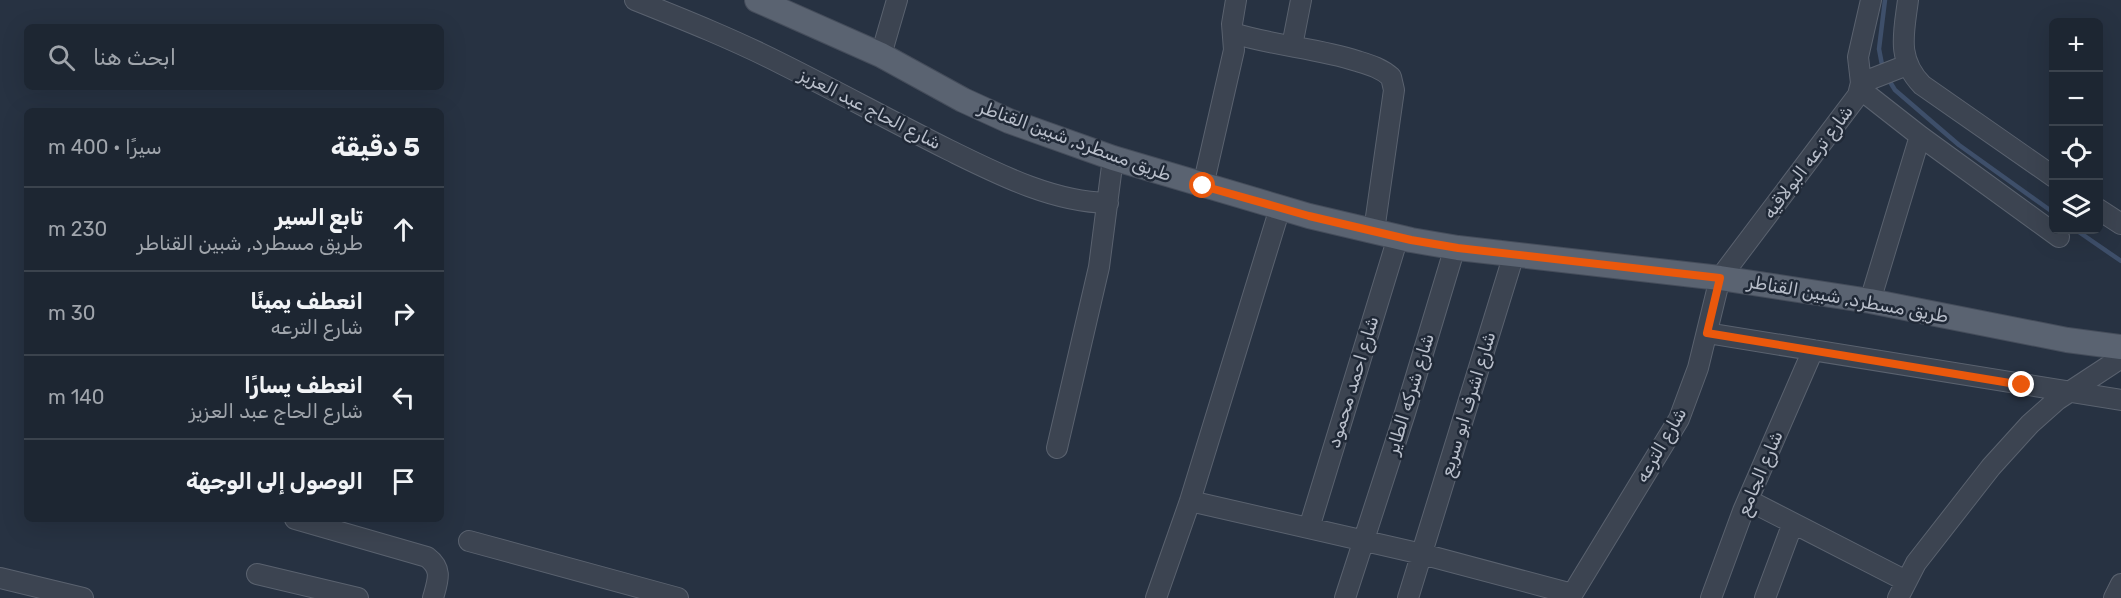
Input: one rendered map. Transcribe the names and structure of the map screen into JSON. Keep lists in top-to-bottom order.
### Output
{
  "streets": {
    "main road": ["طريق مسطرد, شبين القناطر"],
    "street": [
      "شارع الحاج عبد العزيز",
      "شارع ترعه البولاقيه",
      "شارع احمد محمود",
      "شارع شركه الطاير",
      "شارع اشرف ابو سريع",
      "شارع الترعه",
      "شارع الجامع"
    ]
  },
  "crossings": [
    ["طريق مسطرد, شبين القناطر", "شارع ترعه البولاقيه"],
    ["طريق مسطرد, شبين القناطر", "شارع احمد محمود"],
    ["طريق مسطرد, شبين القناطر", "شارع شركه الطاير"],
    ["طريق مسطرد, شبين القناطر", "شارع اشرف ابو سريع"],
    ["طريق مسطرد, شبين القناطر", "شارع الترعه"],
    ["شارع ترعه البولاقيه", "شارع الترعه"]
  ],
  "page": {
    "map_buttons": ["+", "−"],
    "search": "ابحث هنا",
    "heading": ["5 دقيقة", "سيرًا · 400 m"],
    "list": [
      ["تابع السير", "طريق مسطرد, شبين القناطر", "230 m"],
      ["انعطف يمينًا", "شارع الترعه", "30 m"],
      ["انعطف يسارًا", "شارع الحاج عبد العزيز", "140 m"],
      "الوصول إلى الوجهة"
    ]
  }
}
